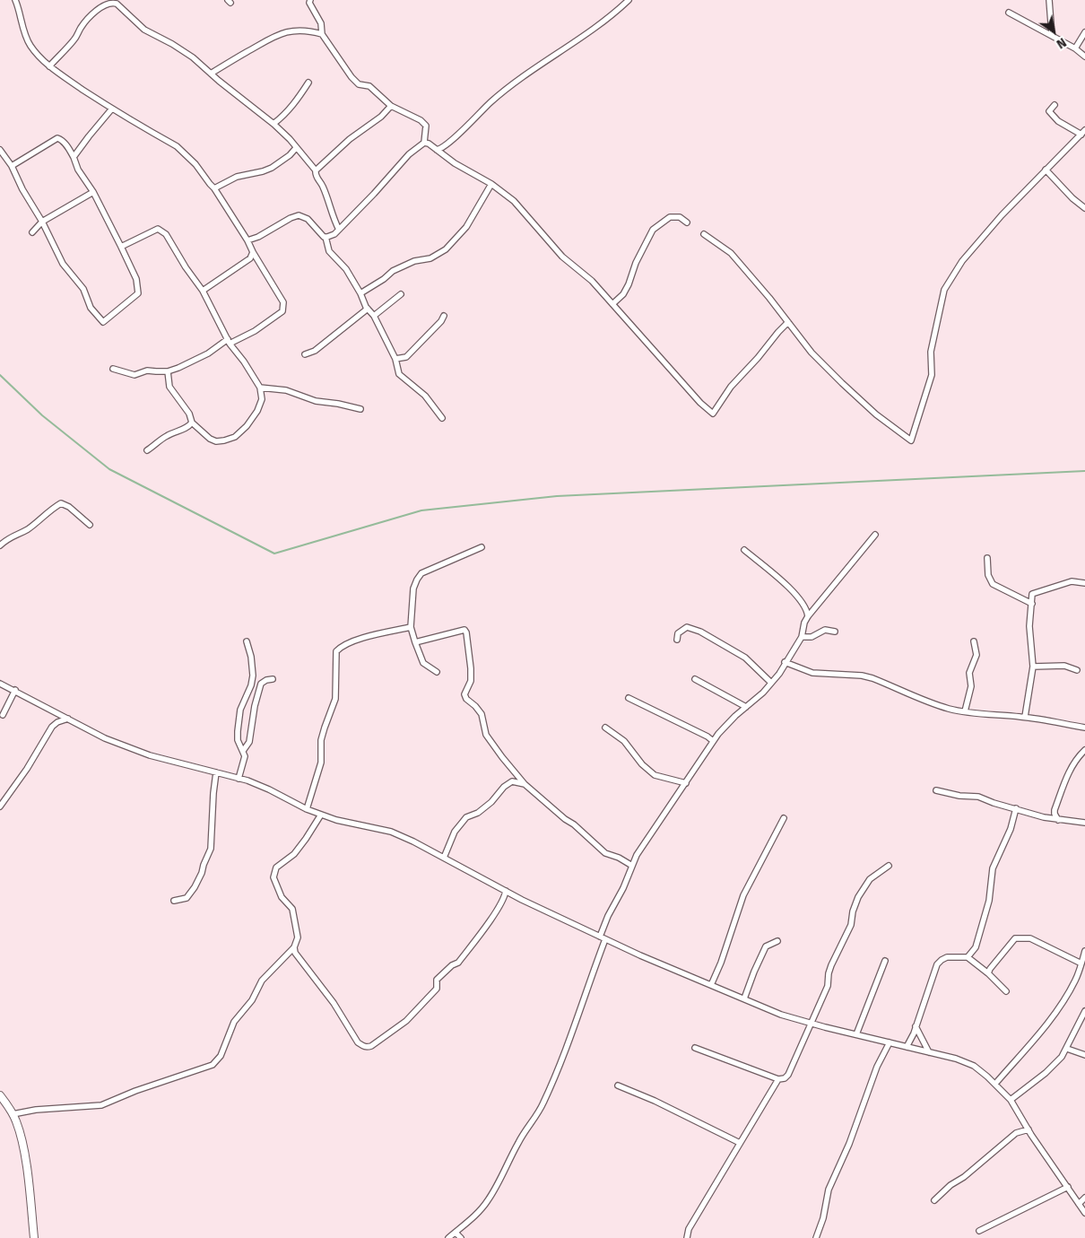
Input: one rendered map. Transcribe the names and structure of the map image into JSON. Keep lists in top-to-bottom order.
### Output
{
  "north": "bottom right"
}
